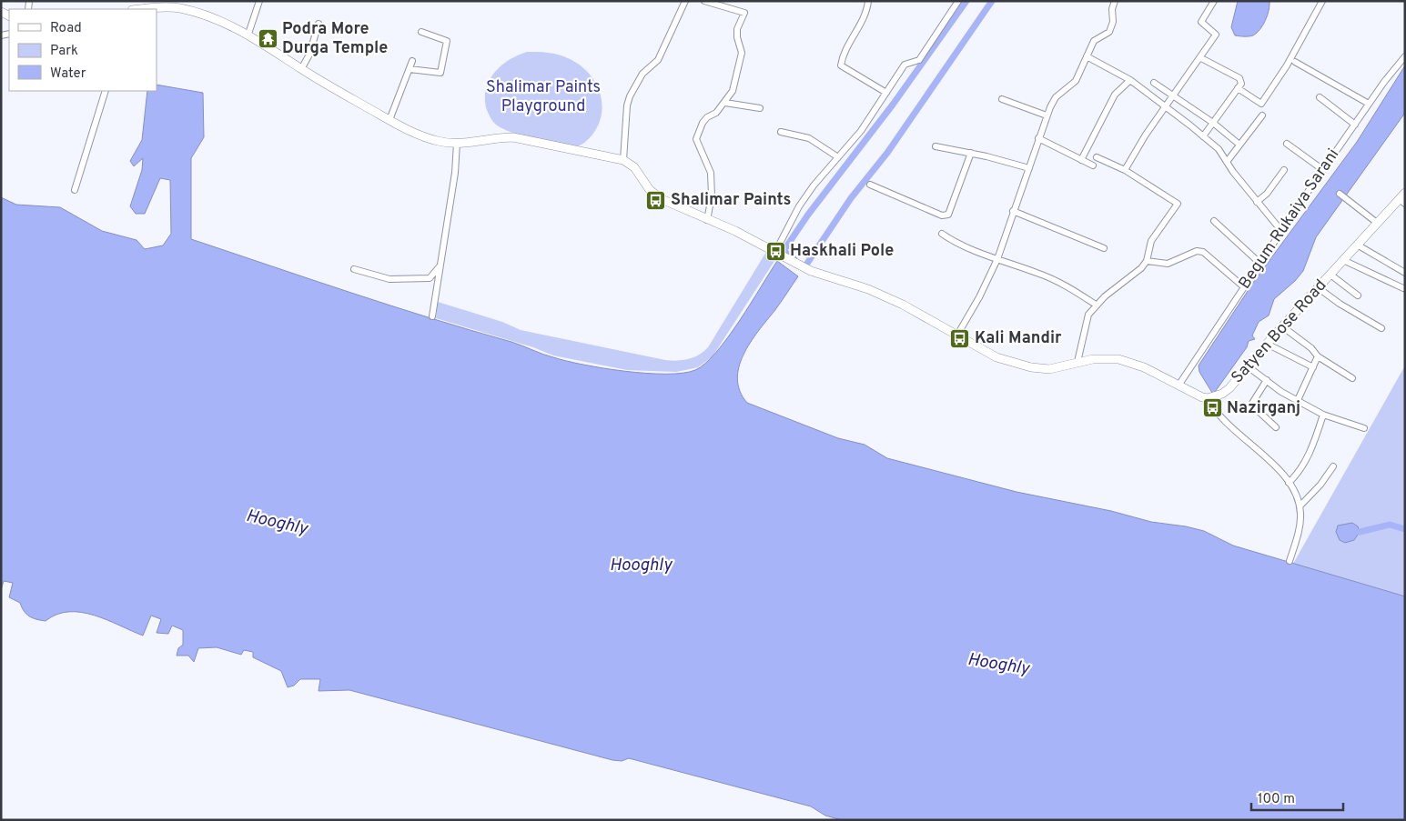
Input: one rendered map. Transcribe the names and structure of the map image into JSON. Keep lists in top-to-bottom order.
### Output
{
  "streets": {
    "main road": ["Satyen Bose Road"],
    "street": ["Begum Rukaiya Sarani"]
  },
  "water": ["Hooghly"],
  "parks": ["Shalimar Paints Playground"],
  "places": {
    "temple": ["Podra More Durga Temple"],
    "bus stop": [
      "Shalimar Paints",
      "Haskhali Pole",
      "Kali Mandir",
      "Nazirganj"
    ]
  },
  "legend": ["Road", "Park", "Water"],
  "scale_bar": "100 m"
}
